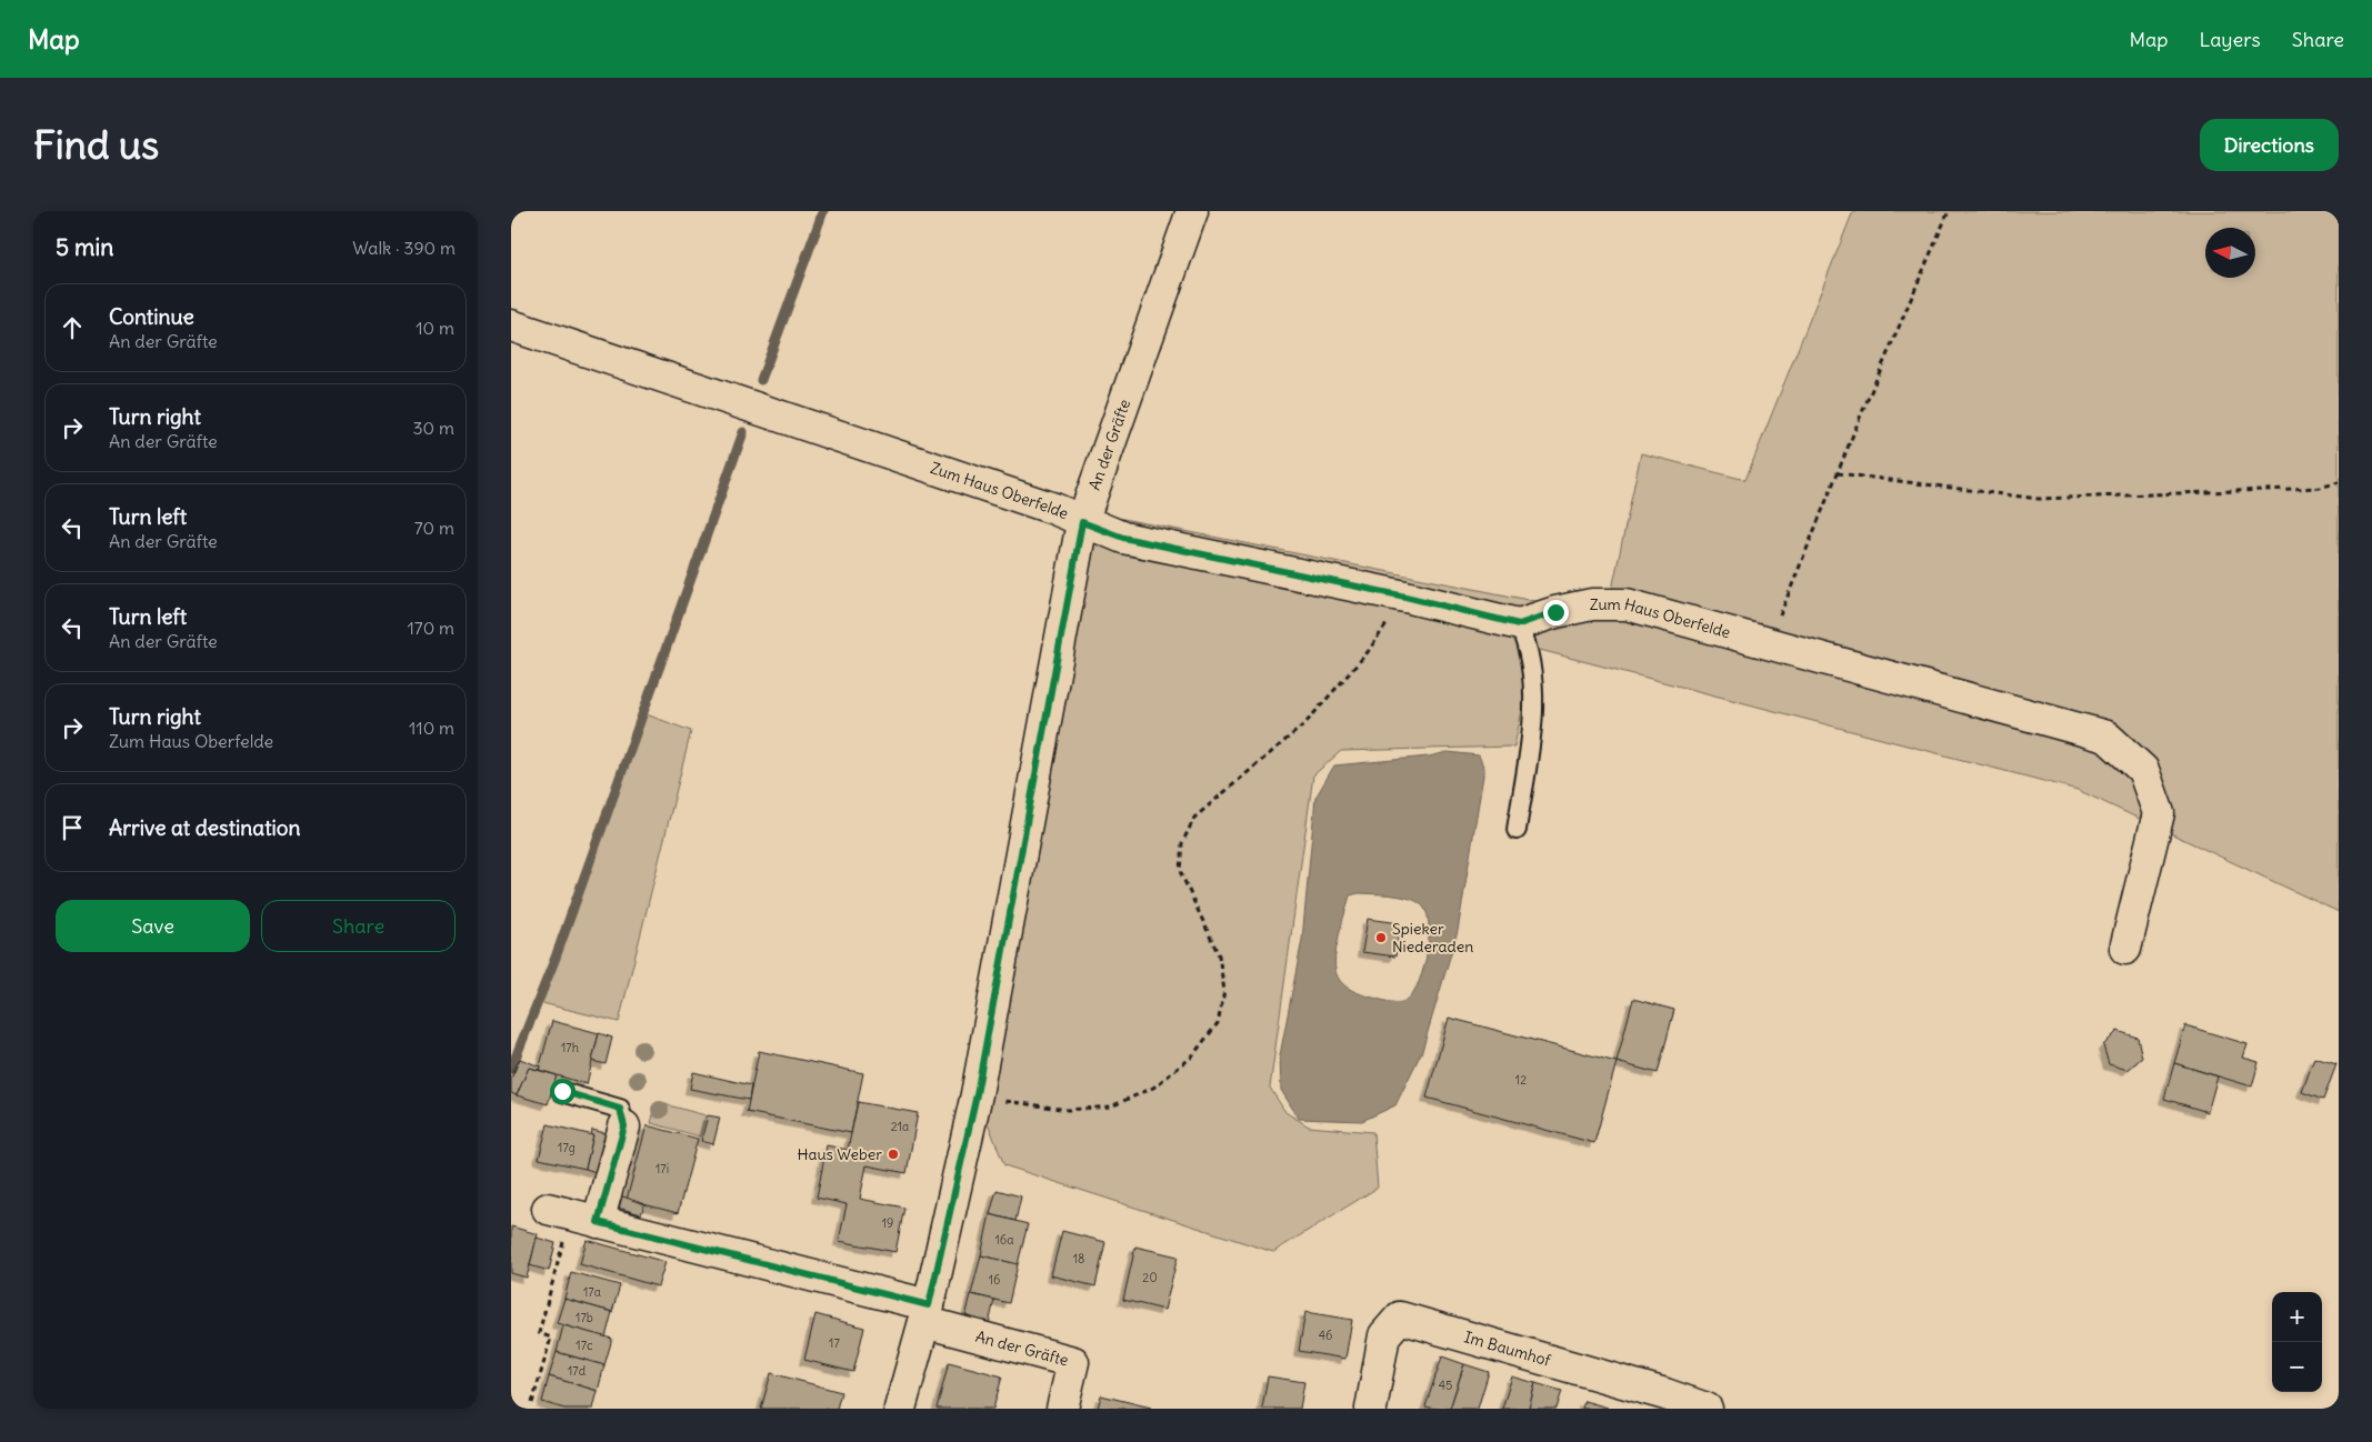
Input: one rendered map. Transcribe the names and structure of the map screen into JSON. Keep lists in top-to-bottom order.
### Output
{
  "streets": {
    "street": ["An der Gräfte", "Zum Haus Oberfelde", "Im Baumhof"]
  },
  "crossings": [
    ["An der Gräfte", "Zum Haus Oberfelde"]
  ],
  "places": ["Spieker Niederaden", "Haus Weber"],
  "house_numbers": [
    "17h",
    "12",
    "21a",
    "17g",
    "17i",
    "19",
    "16a",
    "18",
    "20",
    "16",
    "17a",
    "17b",
    "46",
    "17",
    "17c",
    "17d",
    "45"
  ],
  "north": "left",
  "page": {
    "header": "Map",
    "nav": ["Map", "Layers", "Share"],
    "buttons": [
      "Directions",
      ["Save", "Share"]
    ],
    "title": "Find us",
    "heading": ["5 min", "Walk · 390 m"],
    "list": [
      ["Continue", "An der Gräfte", "10 m"],
      ["Turn right", "An der Gräfte", "30 m"],
      ["Turn left", "An der Gräfte", "70 m"],
      ["Turn left", "An der Gräfte", "170 m"],
      ["Turn right", "Zum Haus Oberfelde", "110 m"],
      "Arrive at destination"
    ],
    "map_buttons": ["+", "−"]
  }
}
